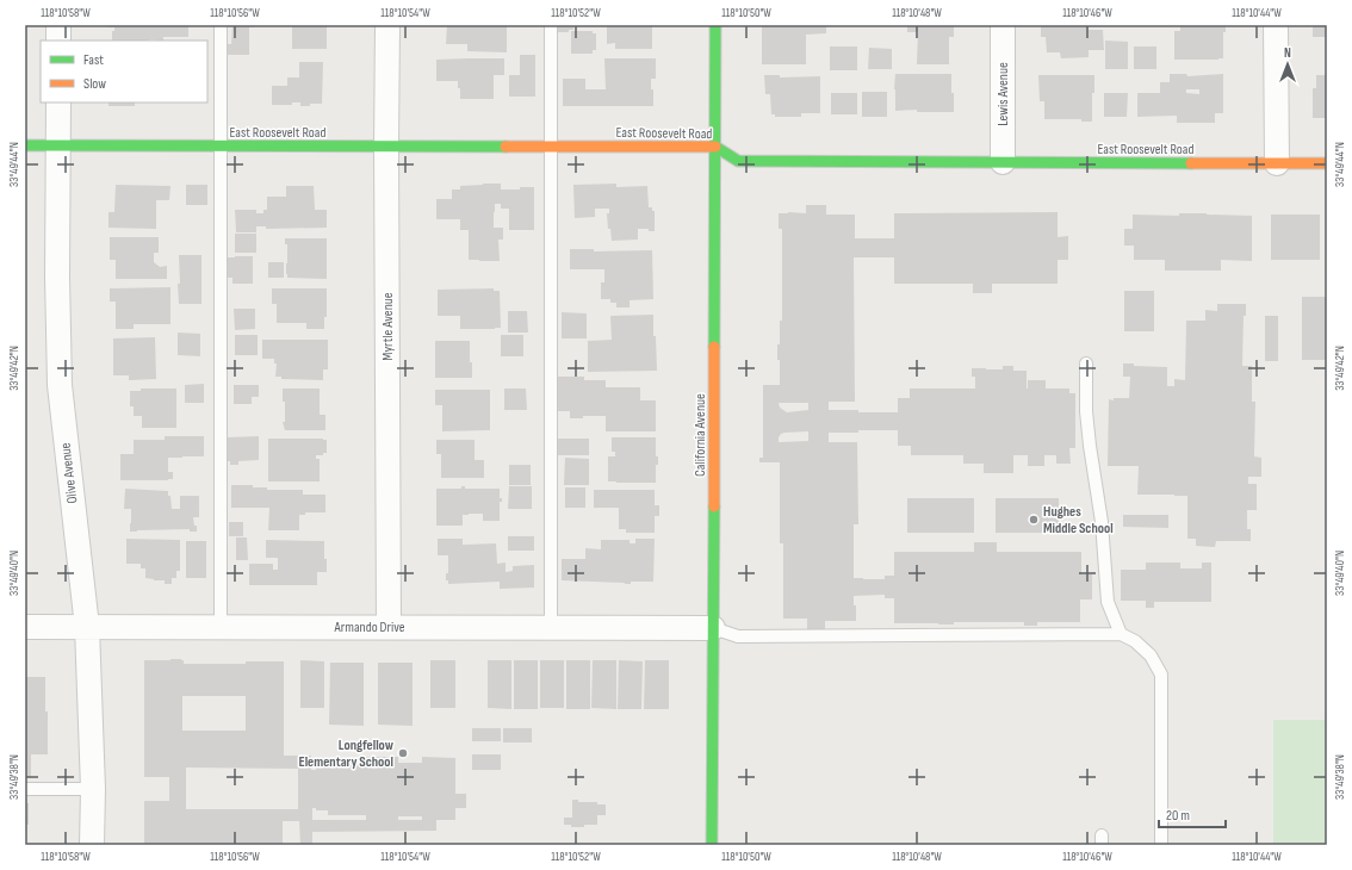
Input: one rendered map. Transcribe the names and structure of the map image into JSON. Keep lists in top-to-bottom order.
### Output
{
  "streets": {
    "street": [
      "Lewis Avenue",
      "East Roosevelt Road",
      "Myrtle Avenue",
      "California Avenue",
      "Olive Avenue",
      "Armando Drive"
    ]
  },
  "crossings": [
    ["Lewis Avenue", "East Roosevelt Road"],
    ["East Roosevelt Road", "Myrtle Avenue"],
    ["East Roosevelt Road", "California Avenue"],
    ["East Roosevelt Road", "Olive Avenue"],
    ["Myrtle Avenue", "Armando Drive"],
    ["California Avenue", "Armando Drive"],
    ["Olive Avenue", "Armando Drive"]
  ],
  "places": ["Hughes Middle School", "Longfellow Elementary School"],
  "legend": ["Fast", "Slow"],
  "scale_bar": "20 m",
  "north": "top",
  "coordinates": [
    "118°10'58\"W",
    "118°10'56\"W",
    "118°10'54\"W",
    "118°10'52\"W",
    "118°10'50\"W",
    "118°10'48\"W",
    "118°10'46\"W",
    "118°10'44\"W",
    "33°49'44\"N",
    "33°49'42\"N",
    "33°49'40\"N",
    "33°49'38\"N"
  ]
}
